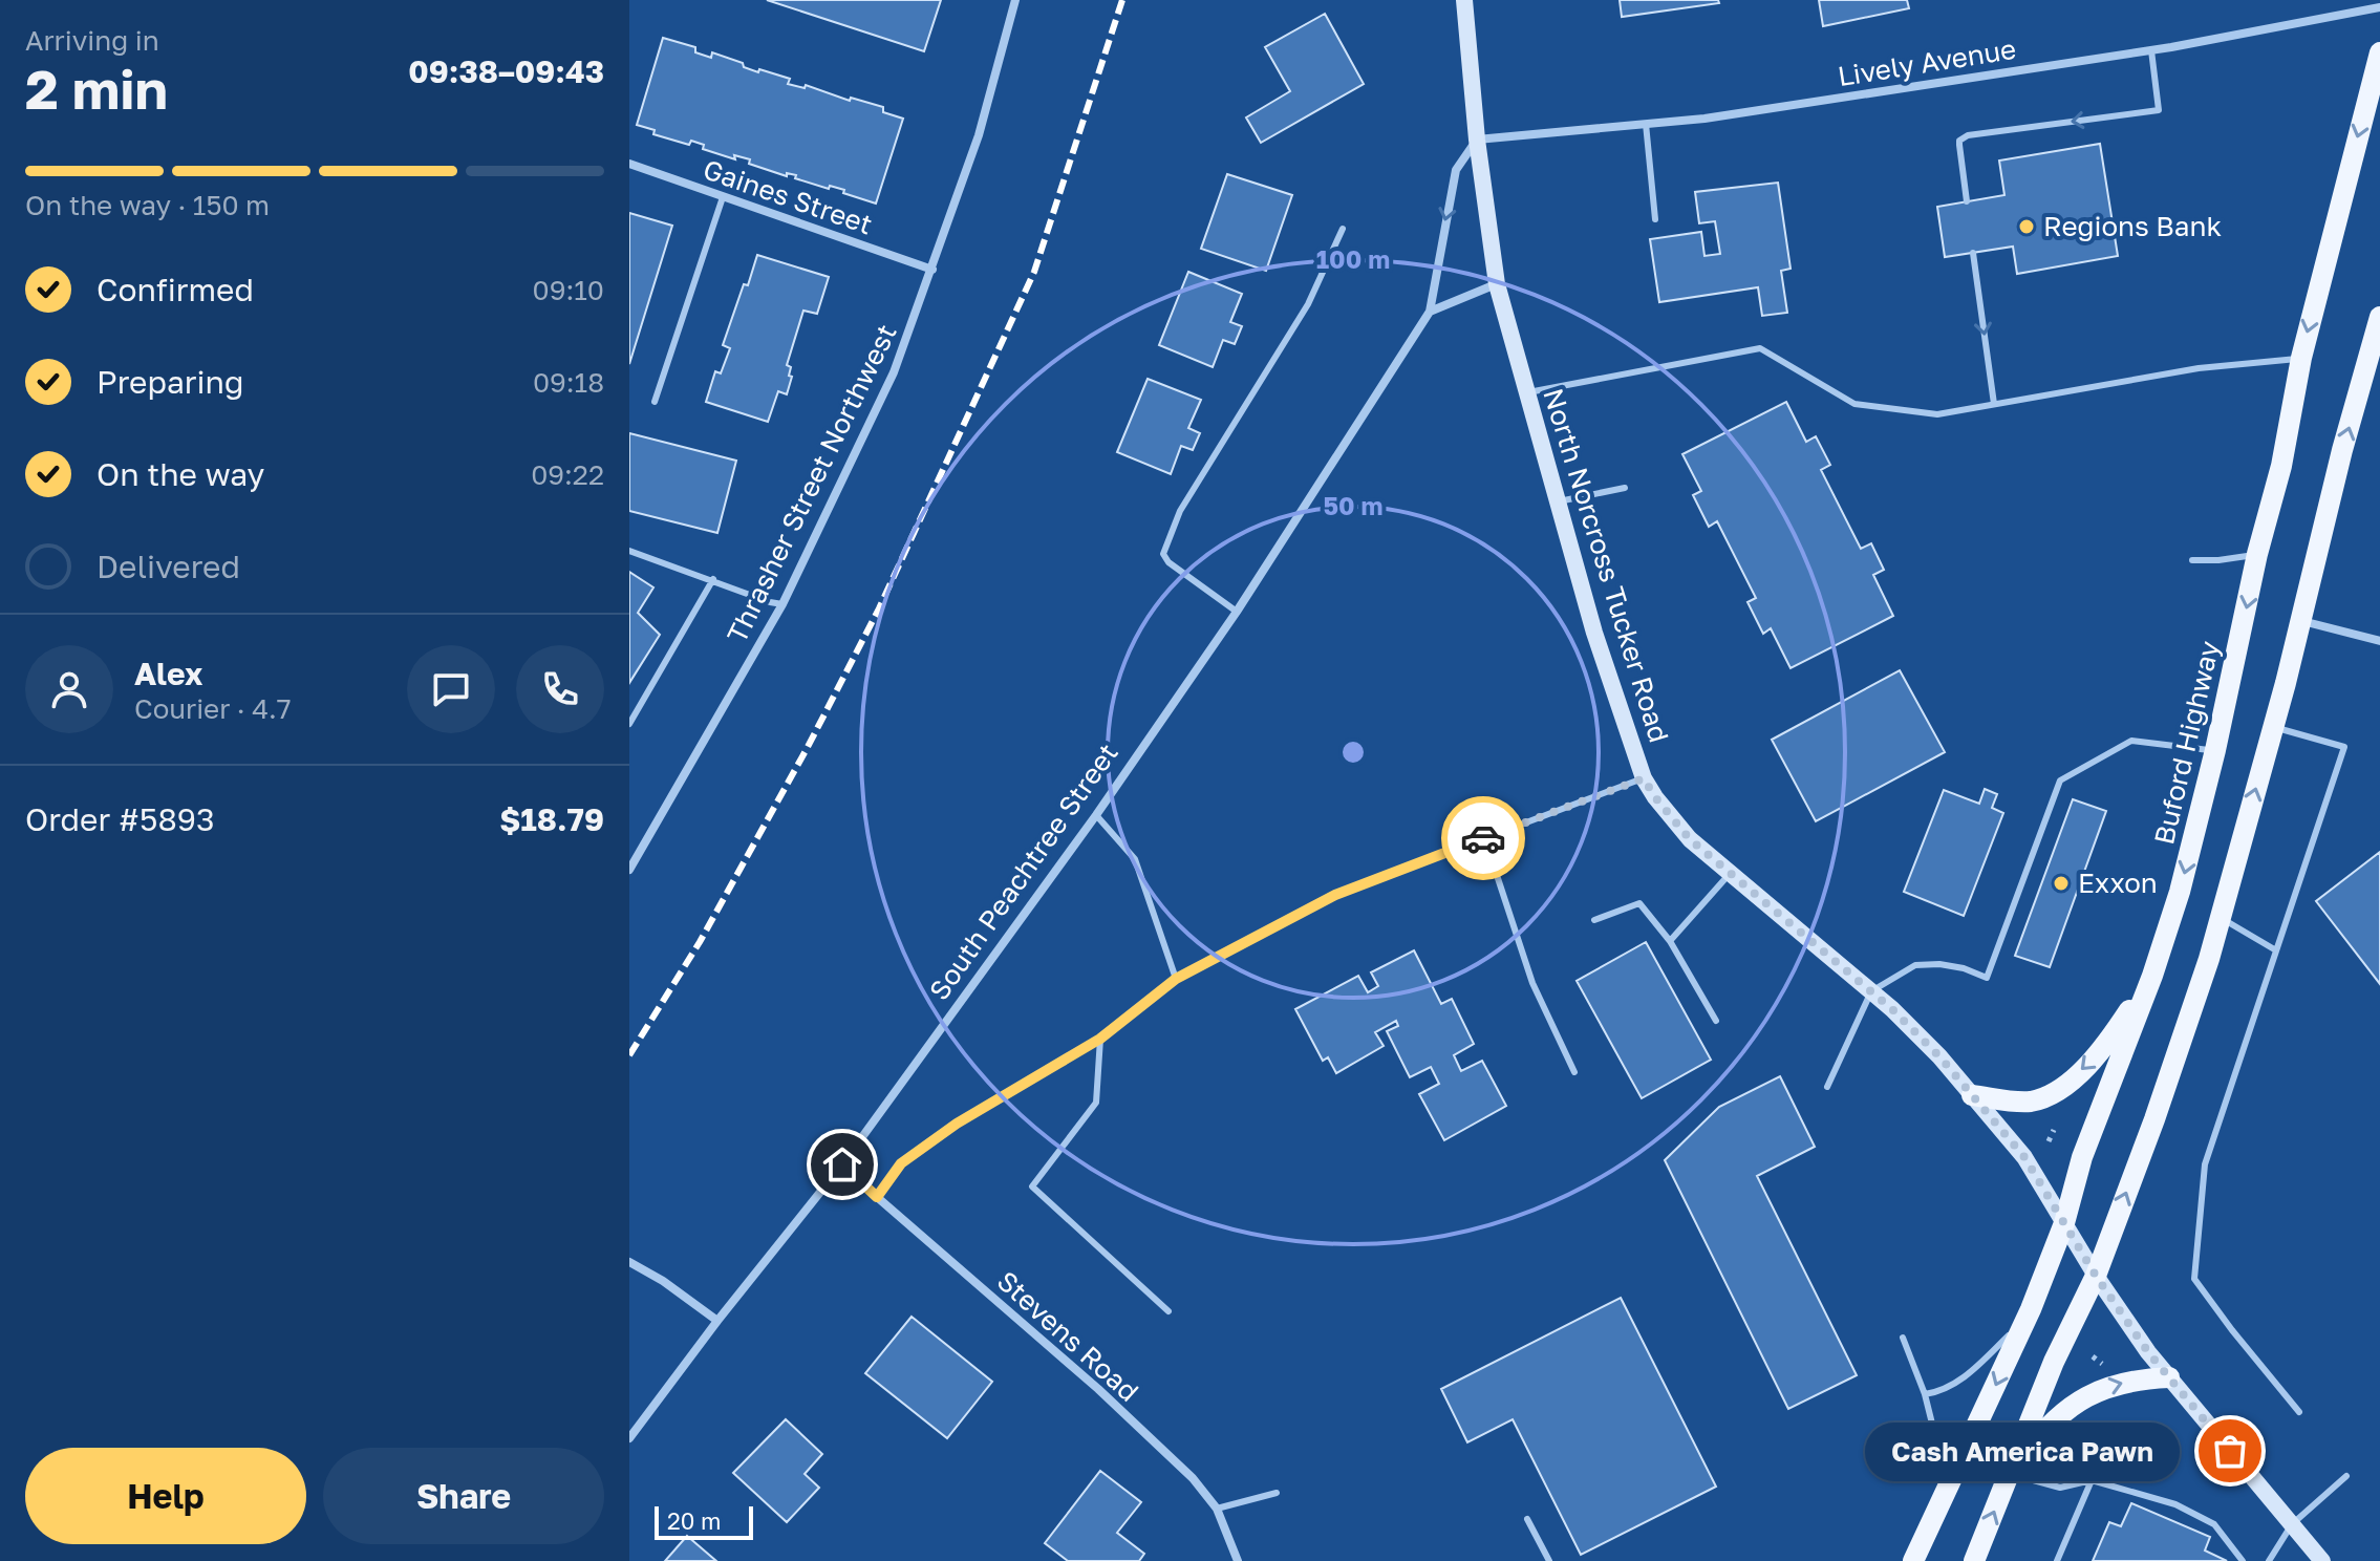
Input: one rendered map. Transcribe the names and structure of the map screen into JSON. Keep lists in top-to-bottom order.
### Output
{
  "streets": {
    "main road": ["Buford Highway"],
    "street": [
      "Lively Avenue",
      "Gaines Street",
      "Thrasher Street Northwest",
      "North Norcross Tucker Road",
      "South Peachtree Street",
      "Stevens Road"
    ]
  },
  "crossings": [
    ["Lively Avenue", "South Peachtree Street"],
    ["Gaines Street", "Thrasher Street Northwest"],
    ["North Norcross Tucker Road", "Buford Highway"],
    ["South Peachtree Street", "Stevens Road"]
  ],
  "places": ["Regions Bank", "Exxon", "Cash America Pawn"],
  "scale_bar": "20 m",
  "page": {
    "heading": ["2 min", "Arriving in", "09:38–09:43"],
    "panel": [
      "Alex",
      "Courier · 4.7",
      "Order #5893",
      "$18.79"
    ],
    "bar": "On the way · 150 m",
    "list": [
      ["Confirmed", "09:10"],
      ["Preparing", "09:18"],
      ["On the way", "09:22"],
      "Delivered"
    ],
    "bubble": "Cash America Pawn",
    "buttons": ["Help", "Share"],
    "scale": "20 m"
  },
  "rings": ["100 m", "50 m"]
}
